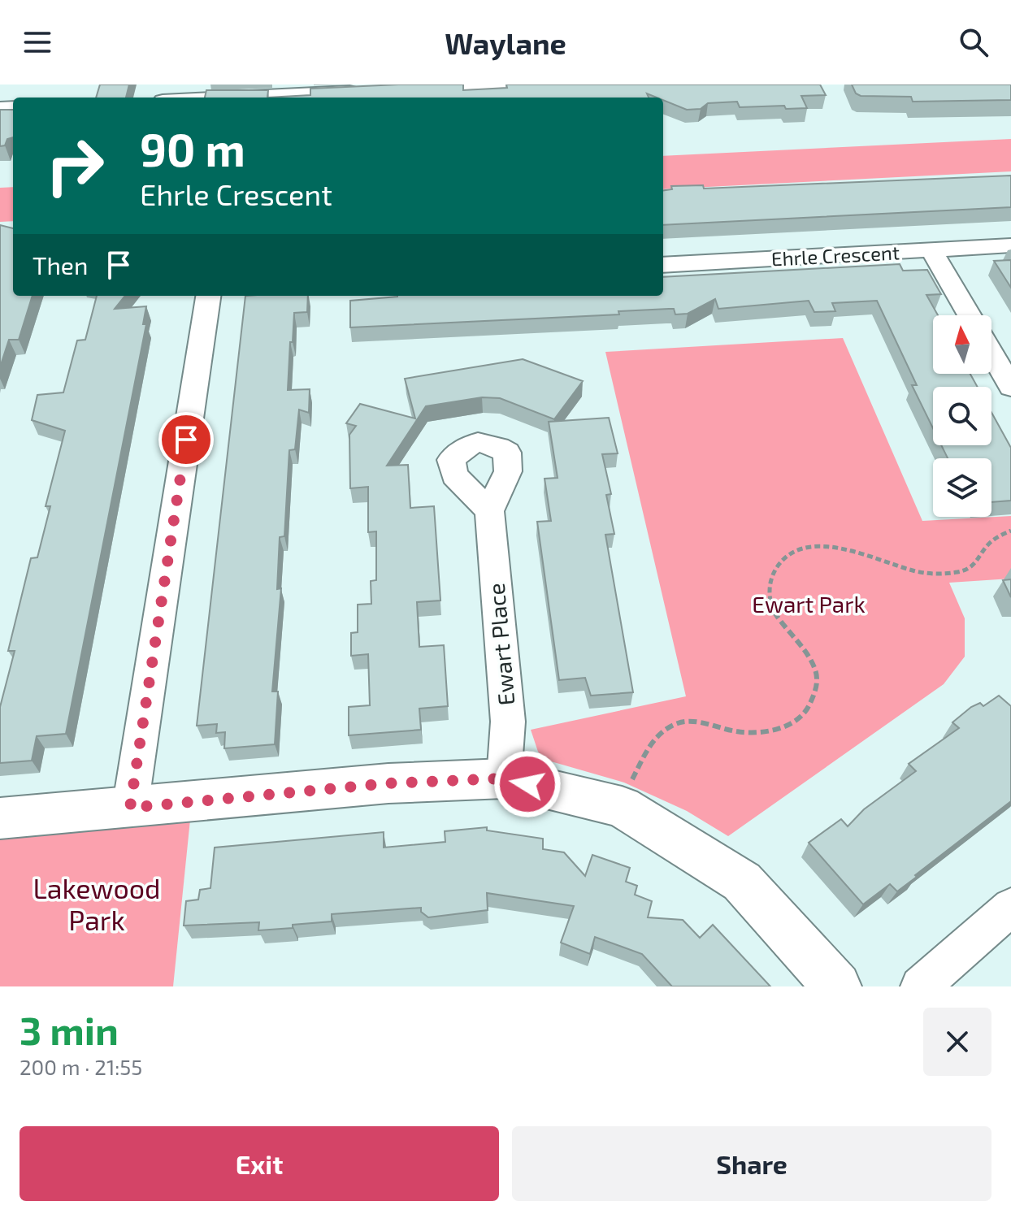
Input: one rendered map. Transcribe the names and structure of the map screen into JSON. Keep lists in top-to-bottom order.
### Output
{
  "streets": {
    "street": ["Ehrle Crescent", "Ewart Place"]
  },
  "parks": ["Ewart Park", "Lakewood Park"],
  "north": "top",
  "page": {
    "header": "Waylane",
    "turn": ["90 m", "Ehrle Crescent"],
    "then": "Then",
    "heading": ["3 min", "200 m · 21:55"],
    "buttons": ["Exit", "Share"]
  }
}
